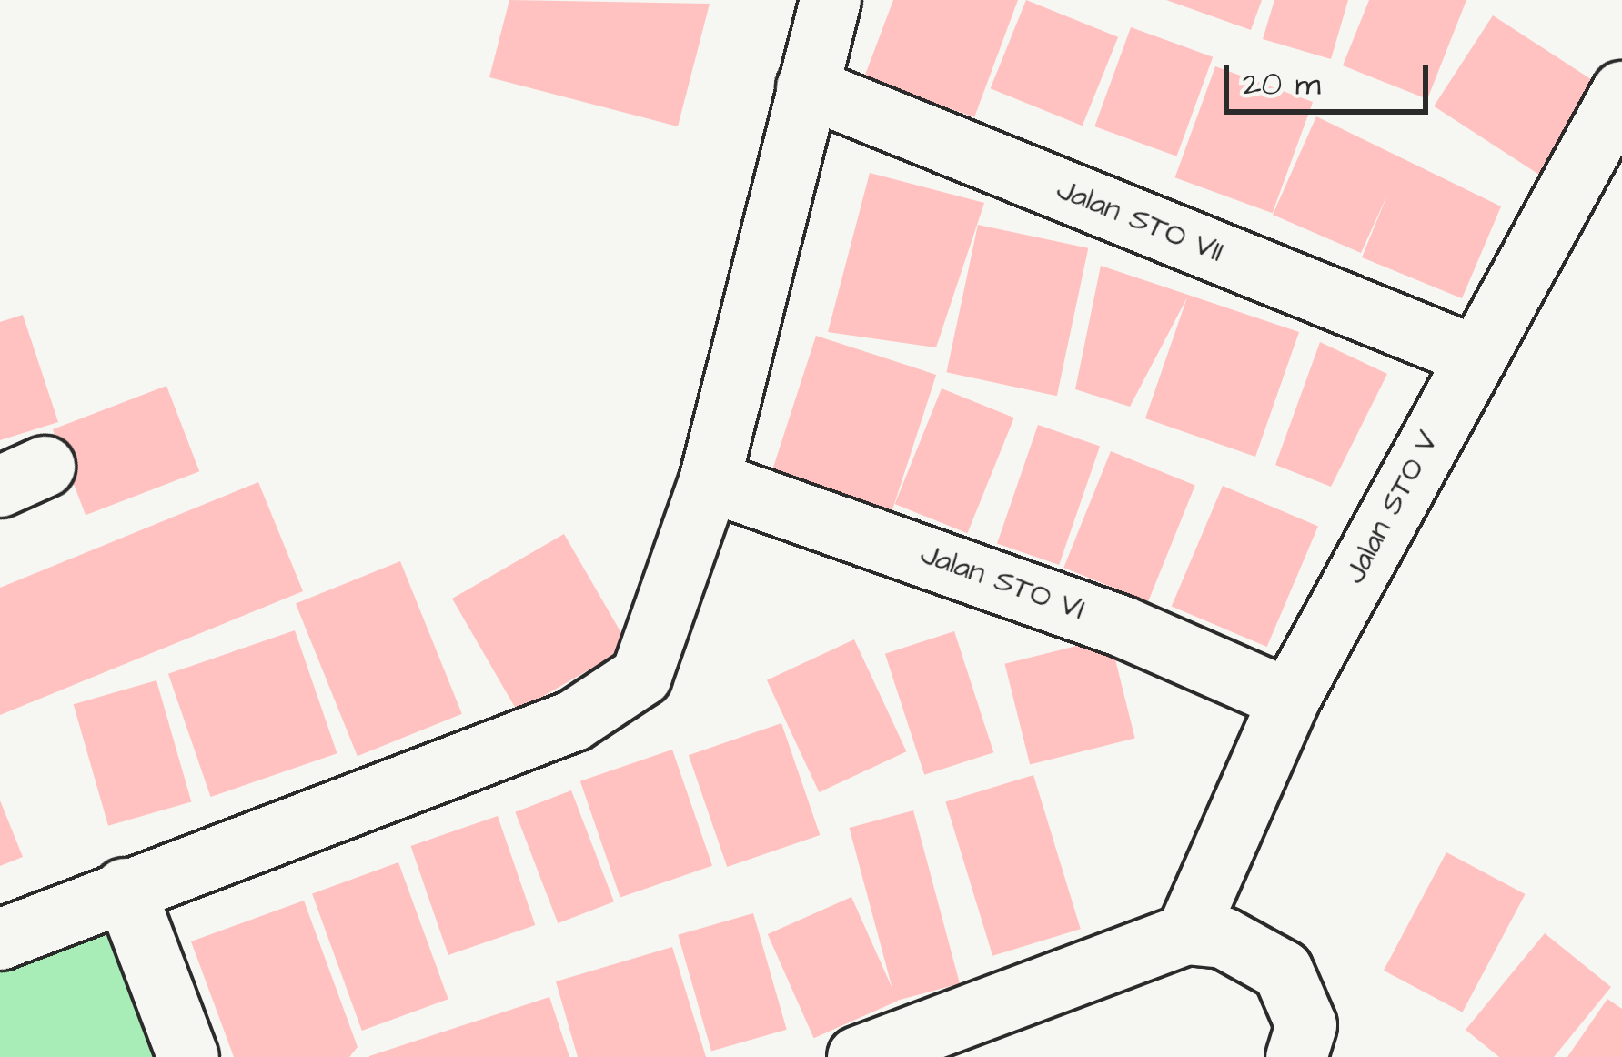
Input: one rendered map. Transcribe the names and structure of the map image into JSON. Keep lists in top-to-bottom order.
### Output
{
  "streets": {
    "street": ["Jalan STO VII", "Jalan STO V", "Jalan STO VI"]
  },
  "crossings": [
    ["Jalan STO VII", "Jalan STO V"],
    ["Jalan STO V", "Jalan STO VI"]
  ],
  "scale_bar": "20 m"
}
